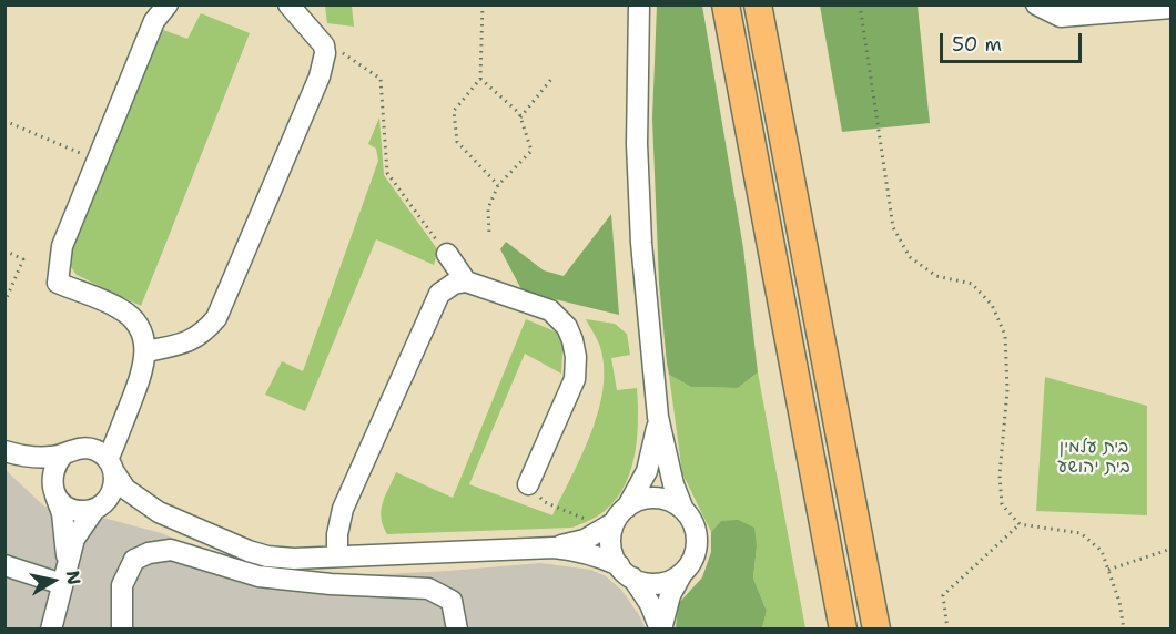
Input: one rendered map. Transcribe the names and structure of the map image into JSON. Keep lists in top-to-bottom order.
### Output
{
  "parks": ["בית עלמין בית יהושע"],
  "scale_bar": "50 m",
  "north": "right"
}
